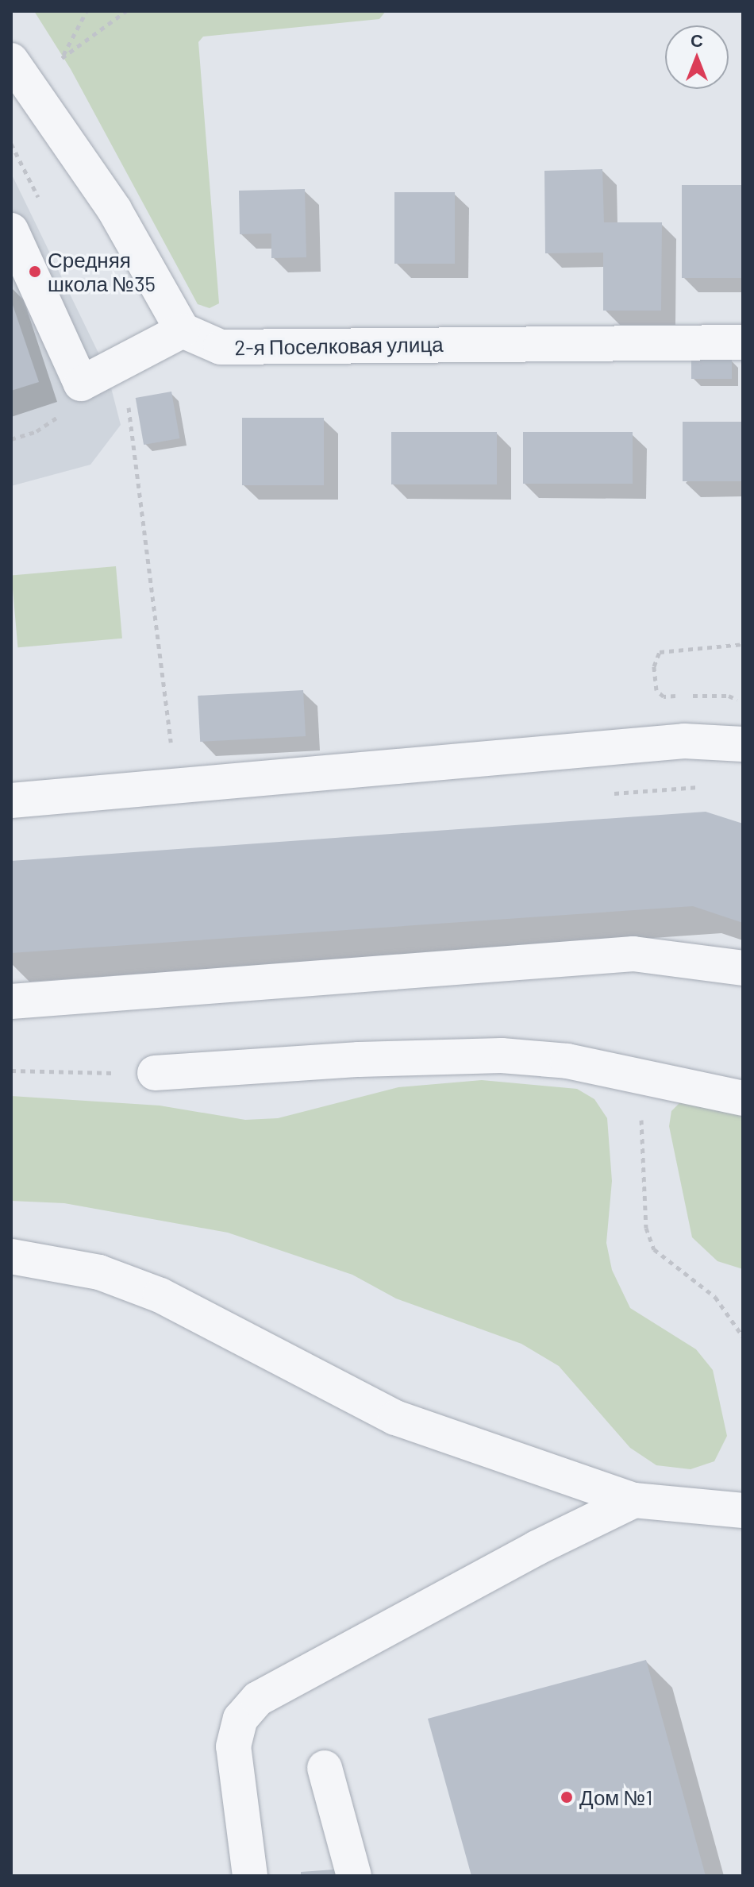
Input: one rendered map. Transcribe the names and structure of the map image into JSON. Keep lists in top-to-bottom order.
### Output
{
  "streets": {
    "street": ["2-я Поселковая улица"]
  },
  "places": ["Средняя школа №35", "Дом №1"],
  "north": "top"
}
